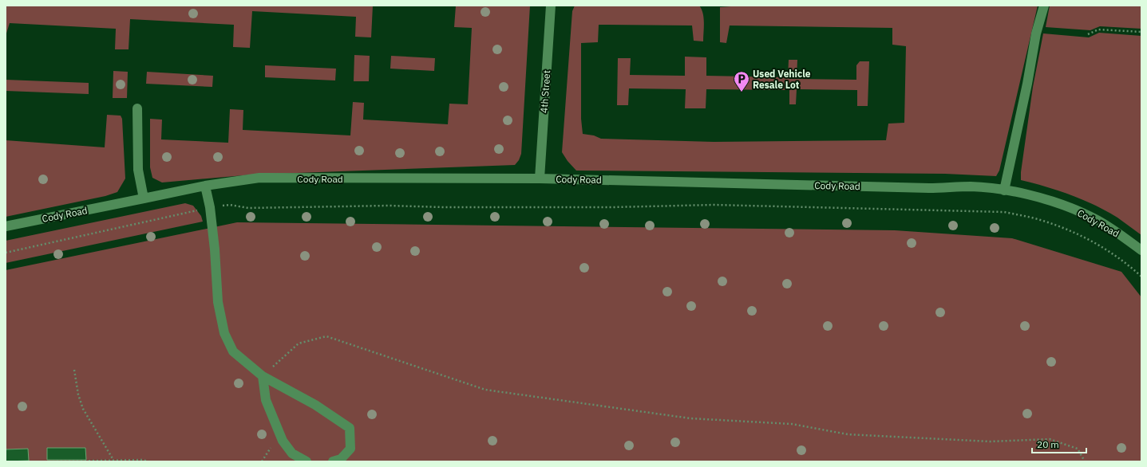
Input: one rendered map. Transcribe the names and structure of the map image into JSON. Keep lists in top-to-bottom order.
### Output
{
  "streets": {
    "street": ["4th Street", "Cody Road"]
  },
  "crossings": [
    ["4th Street", "Cody Road"]
  ],
  "places": {
    "parking": ["Used Vehicle Resale Lot"]
  },
  "scale_bar": "20 m"
}
